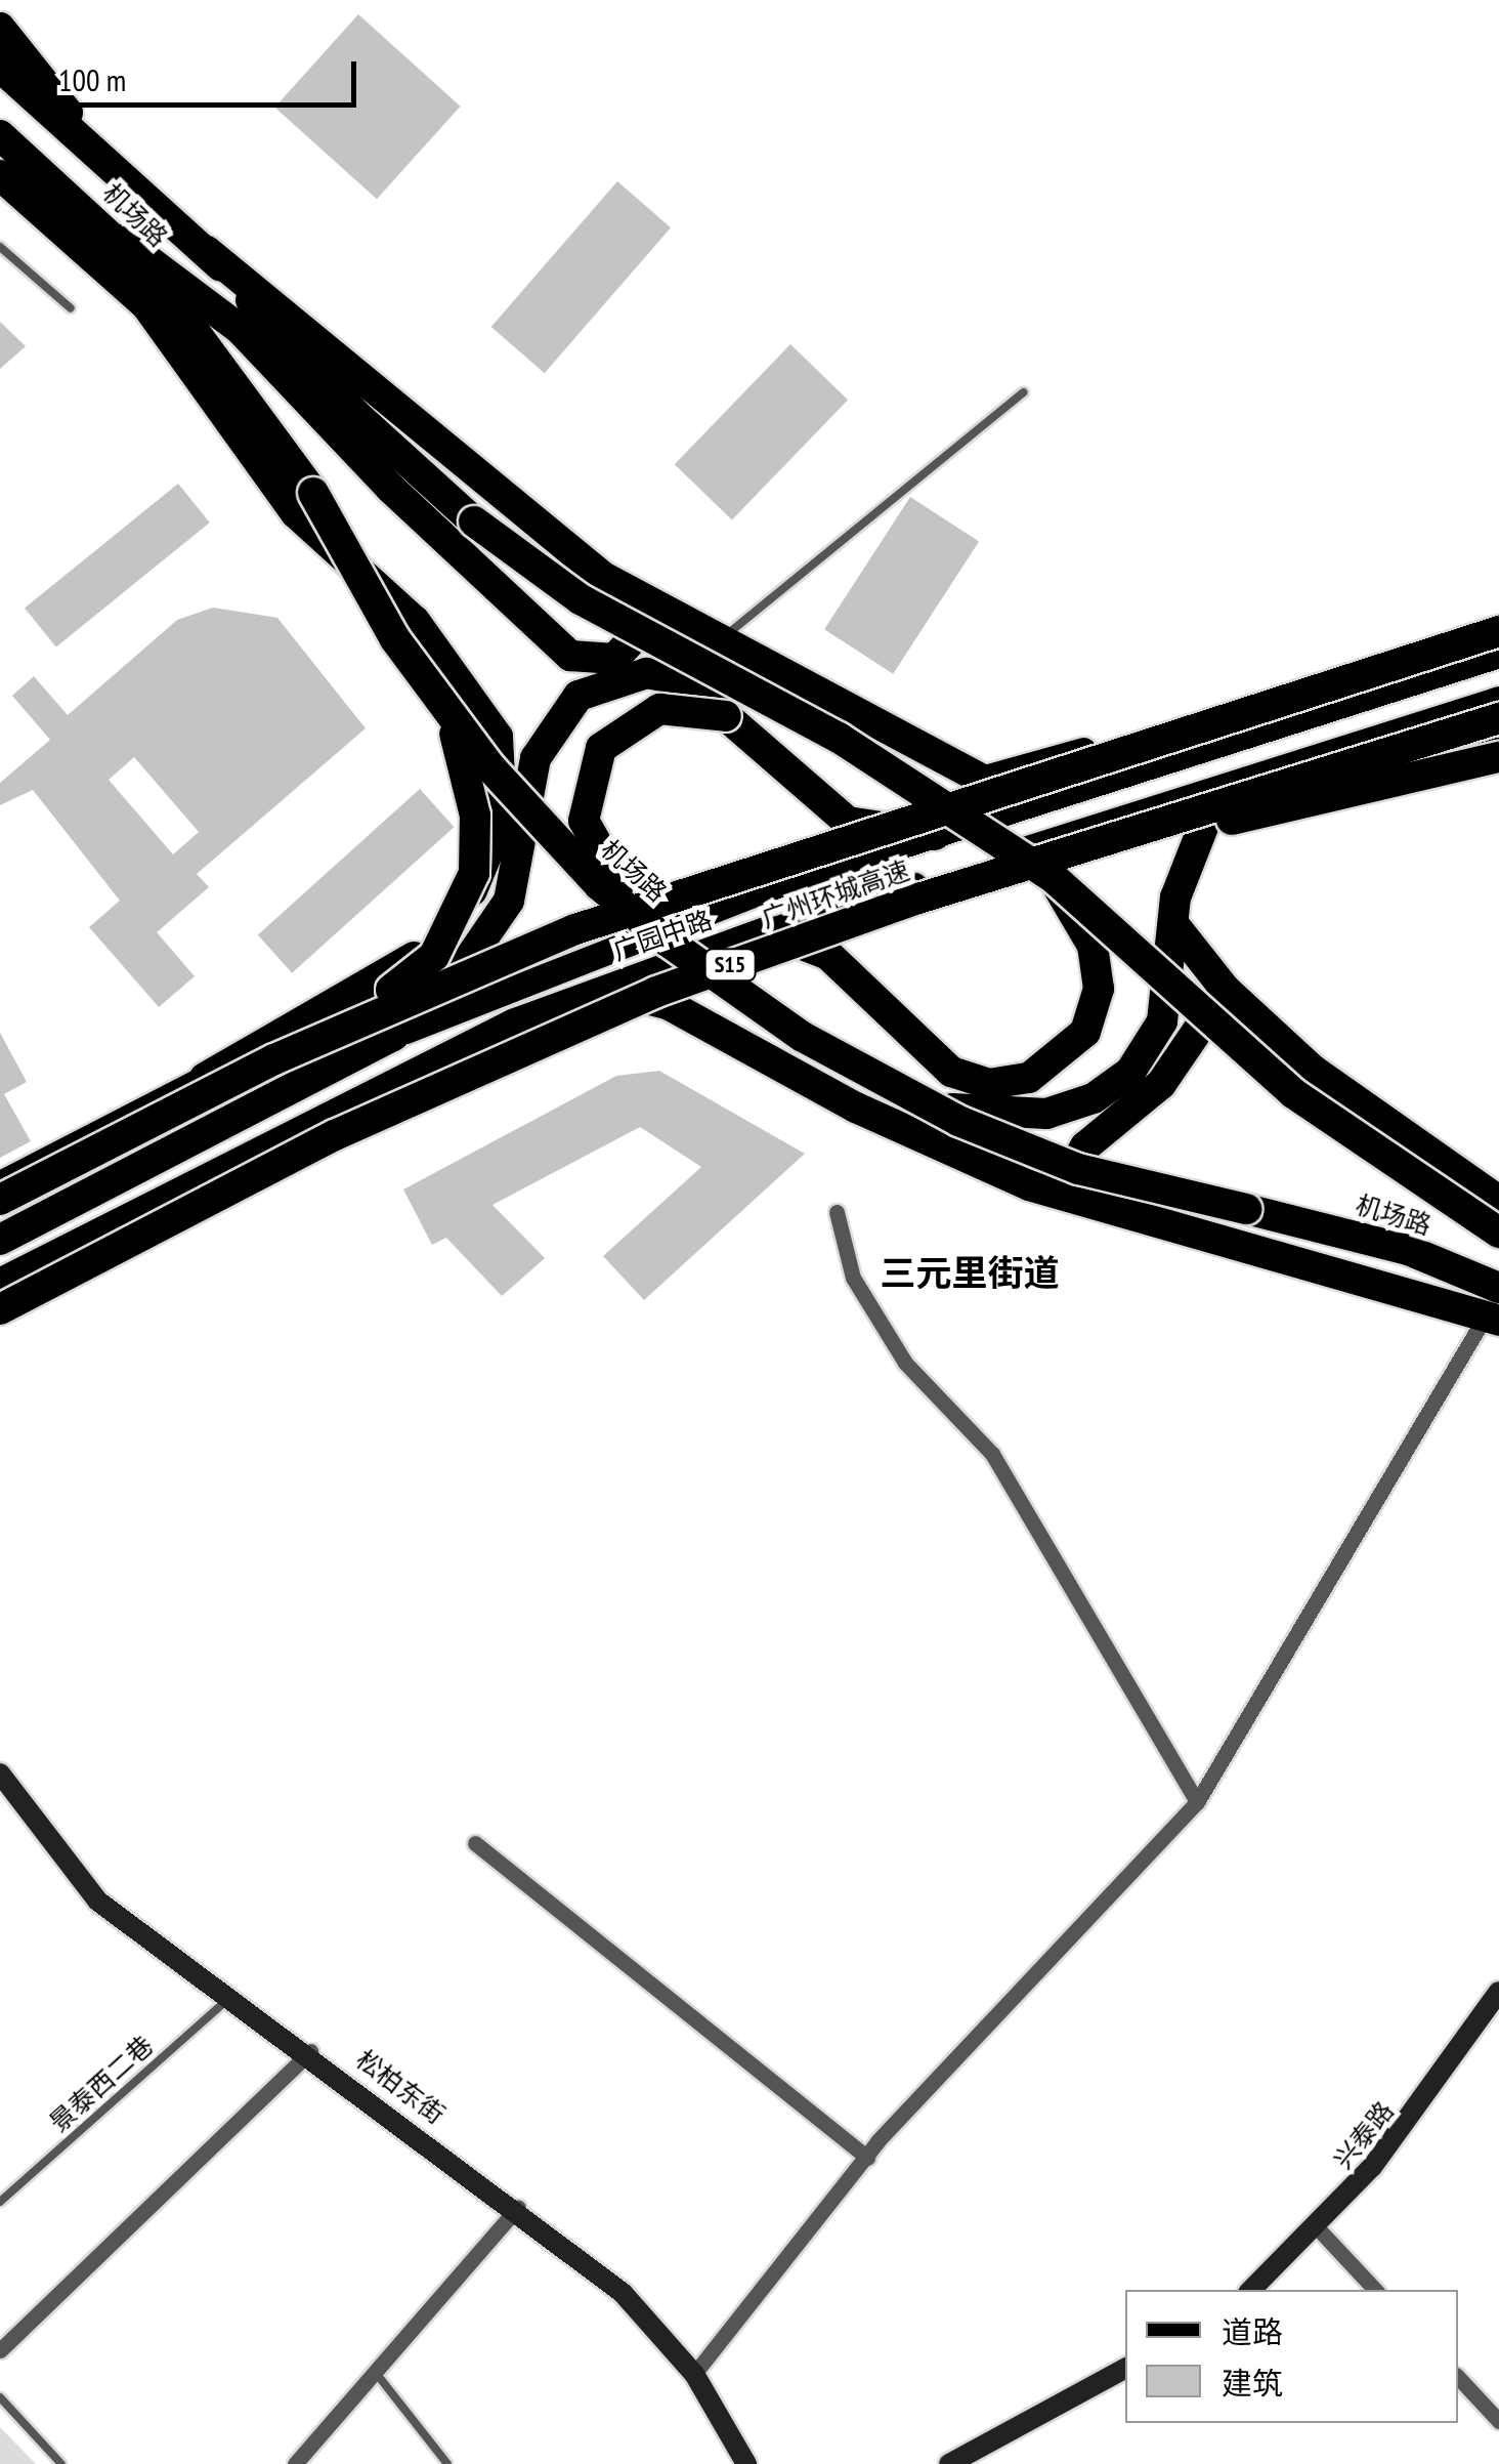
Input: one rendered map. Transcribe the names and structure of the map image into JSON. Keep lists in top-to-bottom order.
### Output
{
  "streets": {
    "highway": [
      "机场路",
      "广州环城高速",
      "广园中路",
      "S15"
    ],
    "street": ["松柏东街", "兴泰路"],
    "lane": ["景泰西二巷"]
  },
  "crossings": [
    ["广州环城高速", "广园中路"],
    ["景泰西二巷", "松柏东街"]
  ],
  "districts": ["三元里街道"],
  "legend": ["道路", "建筑"],
  "scale_bar": "100 m"
}
